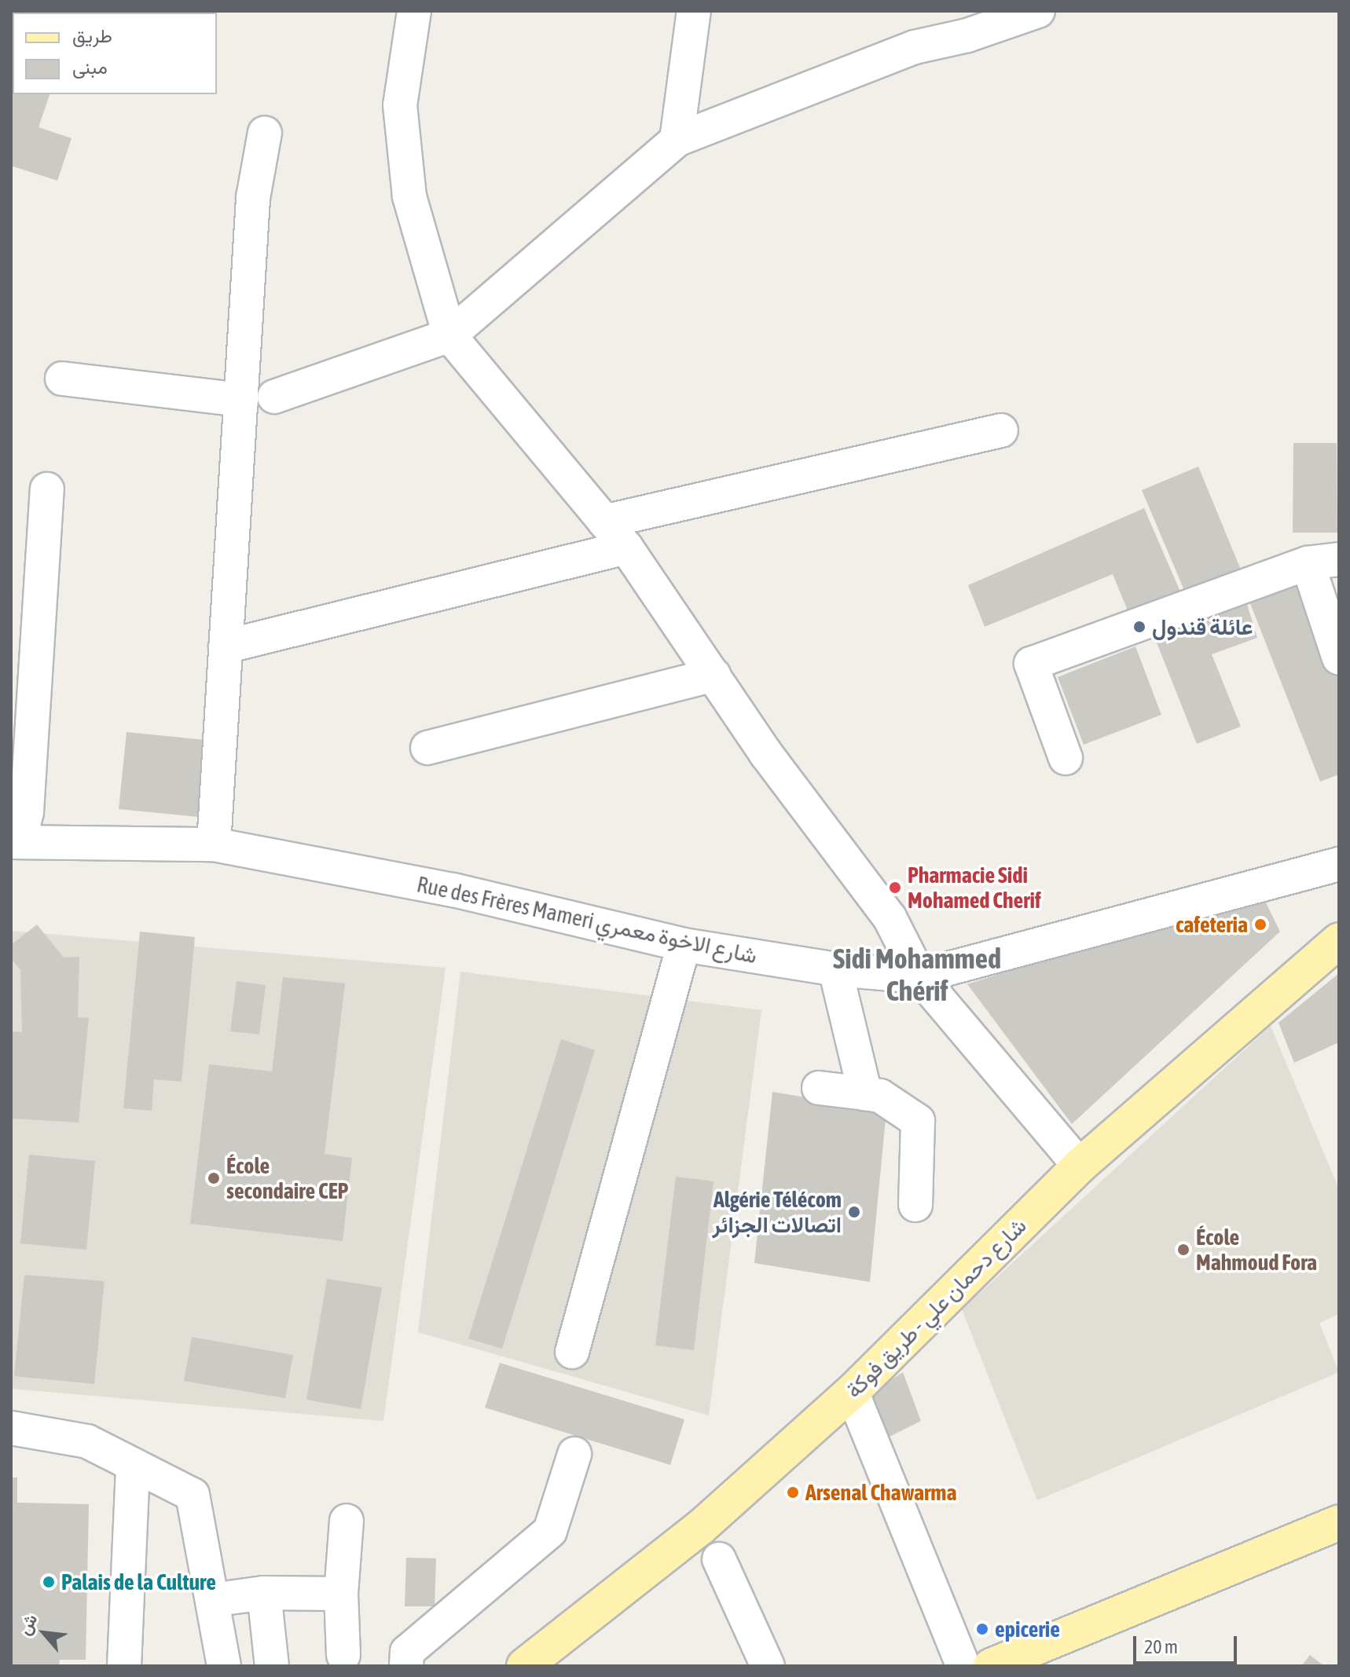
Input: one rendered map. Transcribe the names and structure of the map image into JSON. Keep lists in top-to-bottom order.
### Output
{
  "streets": {
    "main road": ["شارع دحمان علي - طريق فوكة"],
    "street": ["Rue des Frères Mameri شارع الاخوة معمري"]
  },
  "districts": ["Sidi Mohammed Chérif"],
  "places": [
    "عائلة قندول",
    "Pharmacie Sidi Mohamed Cherif",
    "cafeteria",
    "École secondaire CEP",
    "Algérie Télécom اتصالات الجزائر",
    "École Mahmoud Fora",
    "Arsenal Chawarma",
    "Palais de la Culture",
    "epicerie"
  ],
  "legend": ["طريق", "مبنى"],
  "scale_bar": "20 m",
  "north": "top left"
}
